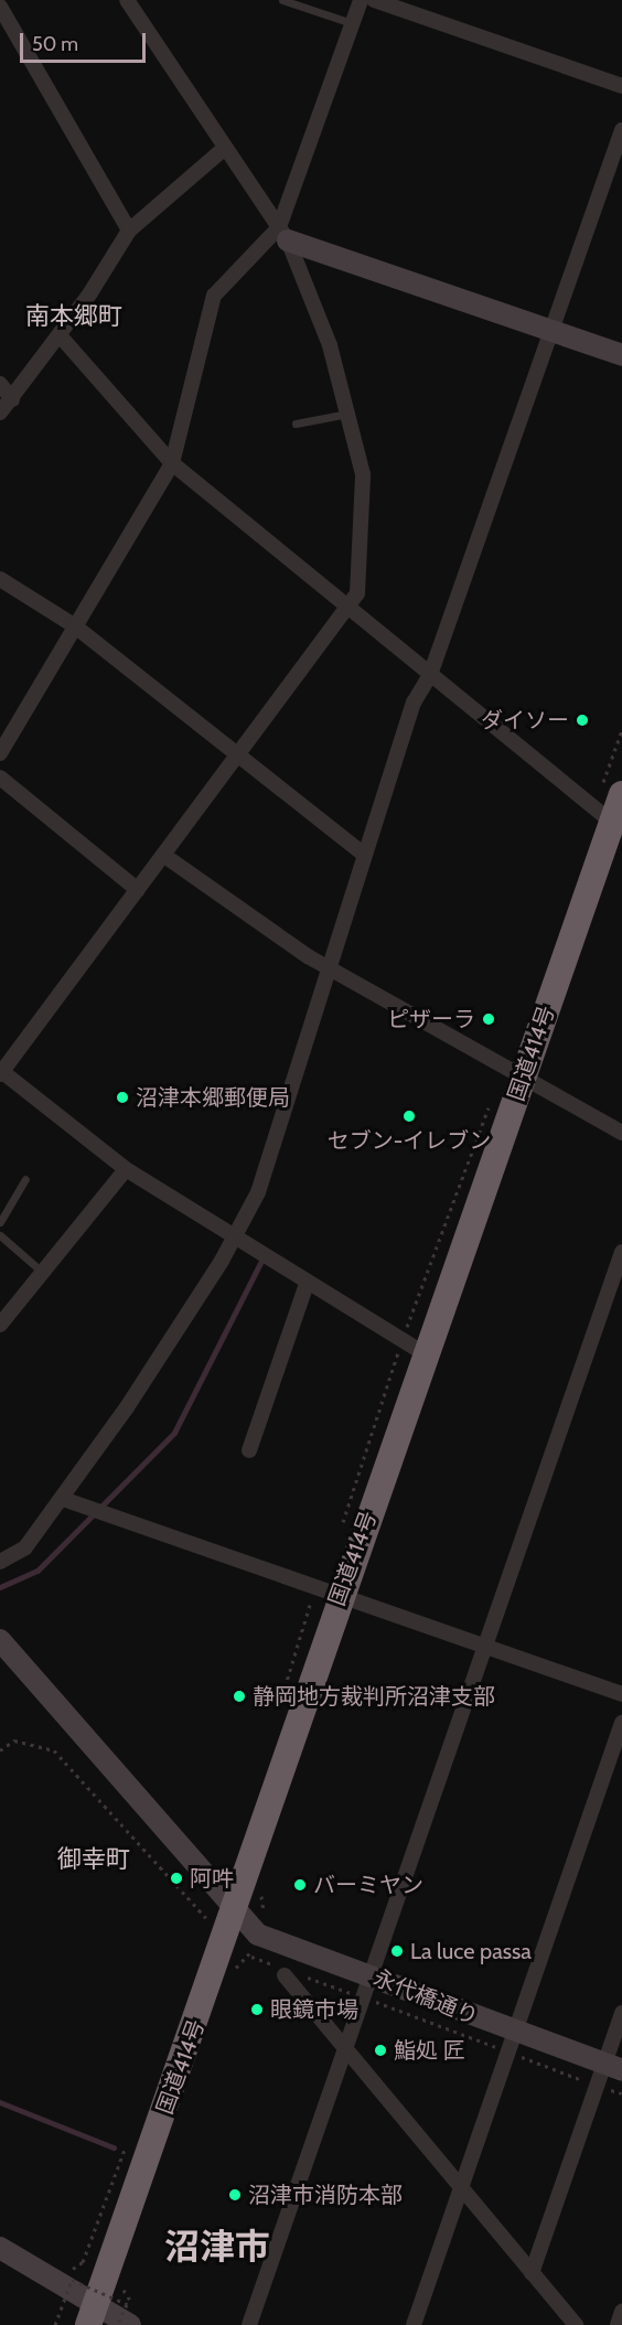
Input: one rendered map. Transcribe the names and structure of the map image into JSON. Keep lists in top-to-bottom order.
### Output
{
  "streets": {
    "highway": ["国道414号"],
    "street": ["永代橋通り"]
  },
  "crossings": [
    ["国道414号", "永代橋通り"]
  ],
  "districts": ["南本郷町", "御幸町", "沼津市"],
  "places": [
    "ダイソー",
    "ピザーラ",
    "沼津本郷郵便局",
    "セブン-イレブン",
    "静岡地方裁判所沼津支部",
    "阿吽",
    "バーミヤン",
    "La luce passa",
    "眼鏡市場",
    "鮨処 匠",
    "沼津市消防本部"
  ],
  "scale_bar": "50 m"
}
